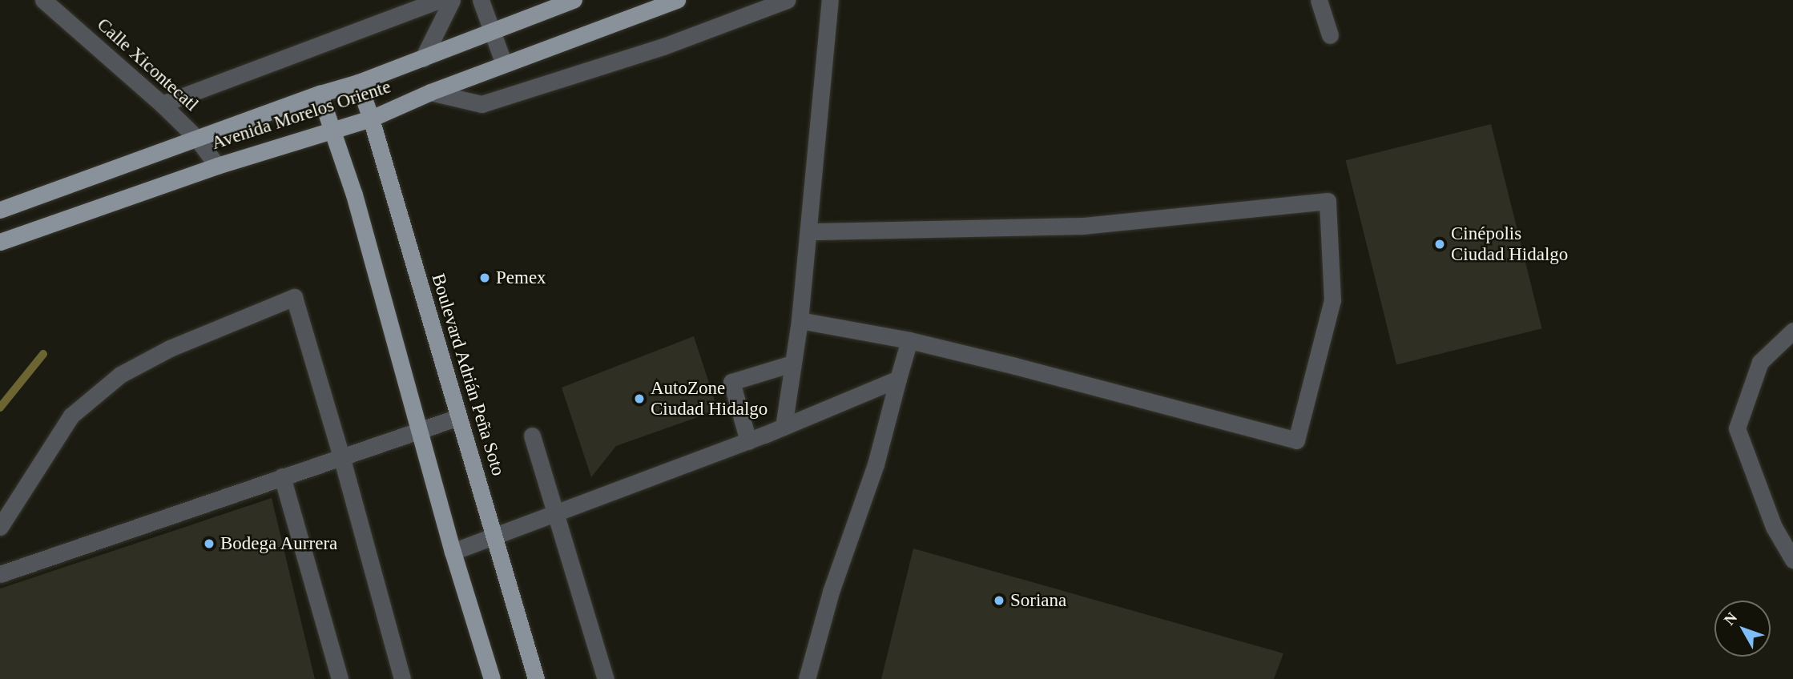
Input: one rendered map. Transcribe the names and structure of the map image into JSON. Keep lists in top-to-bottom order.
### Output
{
  "streets": {
    "main road": ["Avenida Morelos Oriente", "Boulevard Adrián Peña Soto"],
    "street": ["Calle Xicontecatl"]
  },
  "crossings": [
    ["Calle Xicontecatl", "Avenida Morelos Oriente"],
    ["Avenida Morelos Oriente", "Boulevard Adrián Peña Soto"]
  ],
  "places": [
    "Cinépolis Ciudad Hidalgo",
    "Pemex",
    "AutoZone Ciudad Hidalgo",
    "Bodega Aurrera",
    "Soriana"
  ],
  "north": "top left"
}
